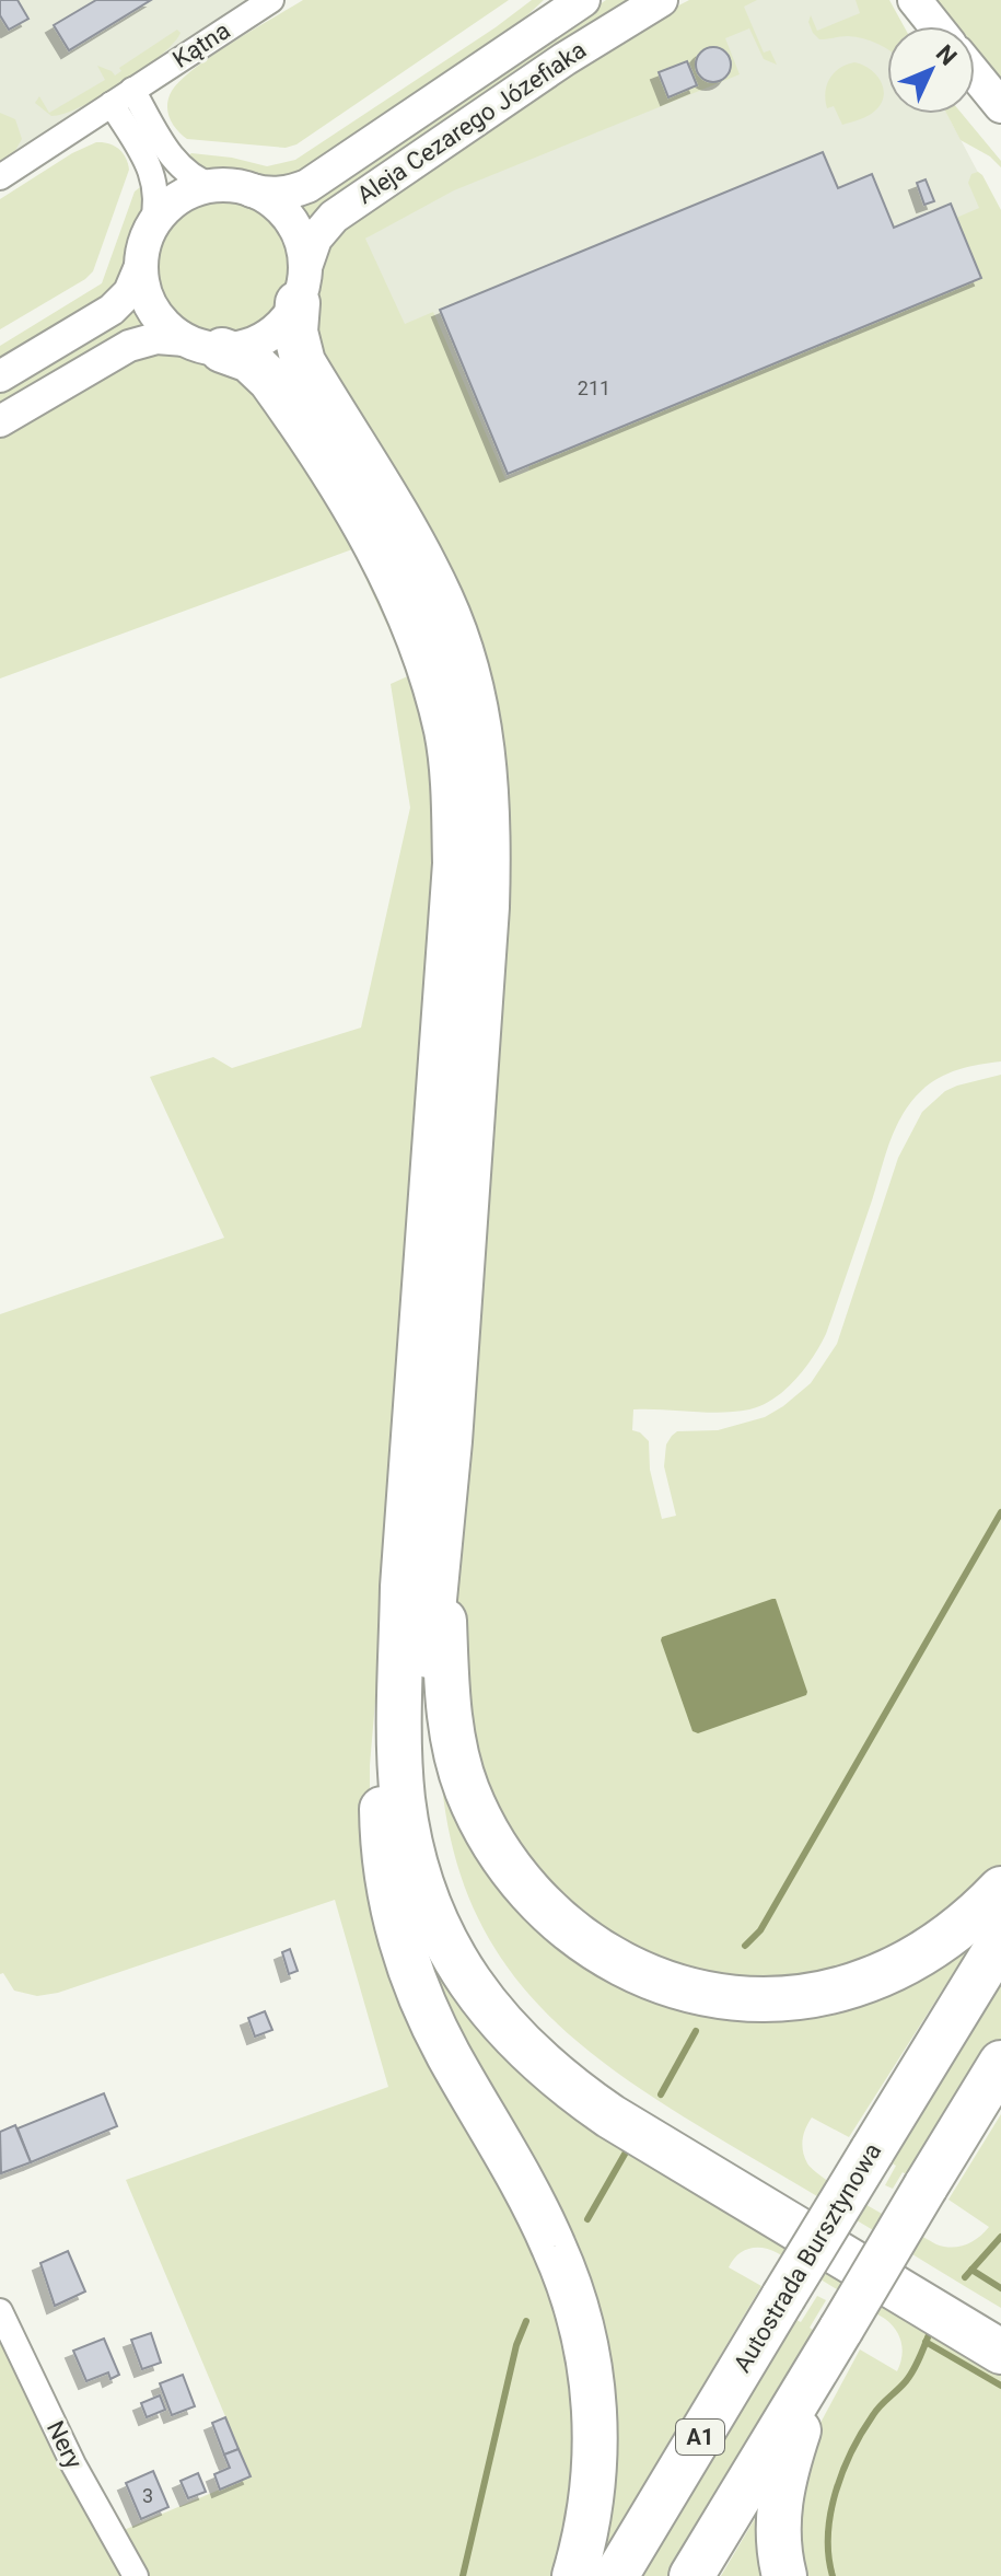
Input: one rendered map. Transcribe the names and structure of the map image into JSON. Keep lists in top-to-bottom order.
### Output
{
  "streets": {
    "highway": ["Autostrada Bursztynowa", "A1"],
    "main road": ["Aleja Cezarego Józefiaka"],
    "street": ["Kątna", "Nery"]
  },
  "house_numbers": ["211", "3"],
  "north": "top right"
}
